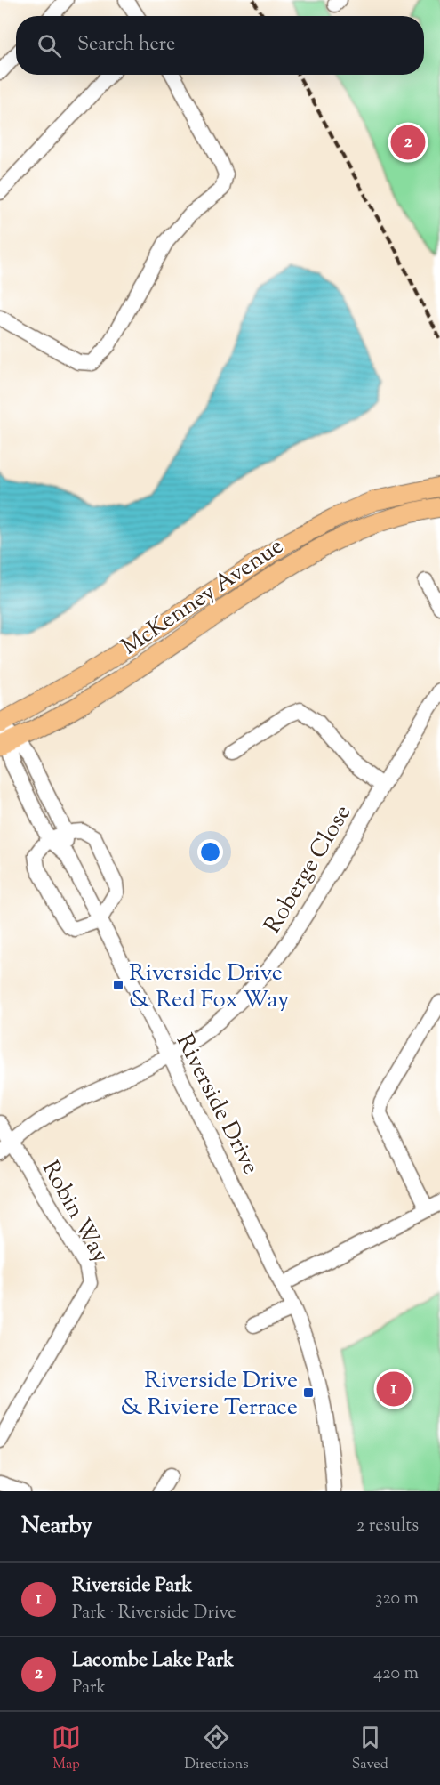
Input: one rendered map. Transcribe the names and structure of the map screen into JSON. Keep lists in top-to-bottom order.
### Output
{
  "streets": {
    "main road": ["McKenney Avenue"],
    "street": ["Roberge Close", "Riverside Drive", "Robin Way"]
  },
  "crossings": [
    ["McKenney Avenue", "Riverside Drive"],
    ["Roberge Close", "Riverside Drive"],
    ["Roberge Close", "Robin Way"]
  ],
  "places": {
    "transit": ["Riverside Drive & Red Fox Way", "Riverside Drive & Riviere Terrace"]
  },
  "page": {
    "search": "Search here",
    "pins": ["2", "1"],
    "heading": ["Nearby", "2 results"],
    "list": [
      {
        "mark": "1",
        "name": "Riverside Park",
        "note": "Park · Riverside Drive",
        "value": "320 m"
      },
      {
        "mark": "2",
        "name": "Lacombe Lake Park",
        "note": "Park",
        "value": "420 m"
      }
    ],
    "nav": ["Map", "Directions", "Saved"]
  }
}
